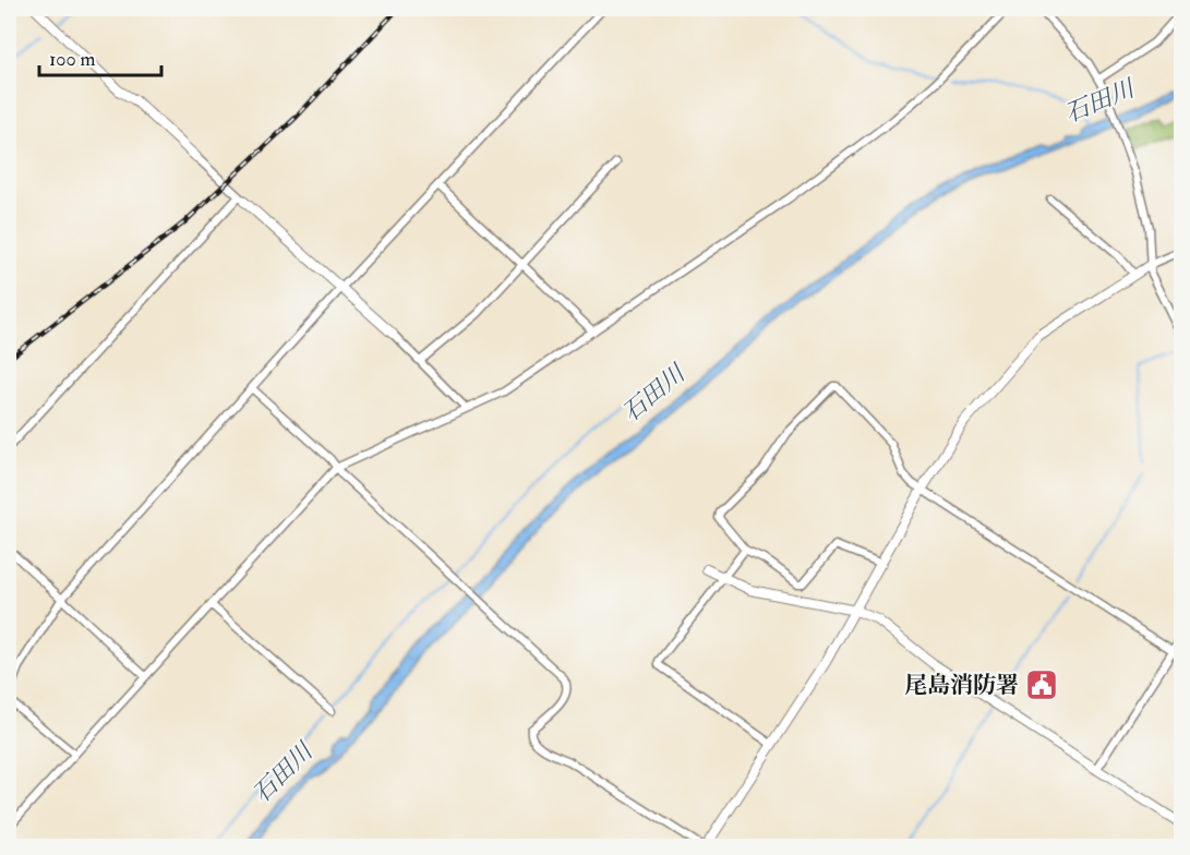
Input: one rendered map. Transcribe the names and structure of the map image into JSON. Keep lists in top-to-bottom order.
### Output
{
  "water": ["石田川"],
  "places": {
    "public building": ["尾島消防署"]
  },
  "scale_bar": "100 m"
}
